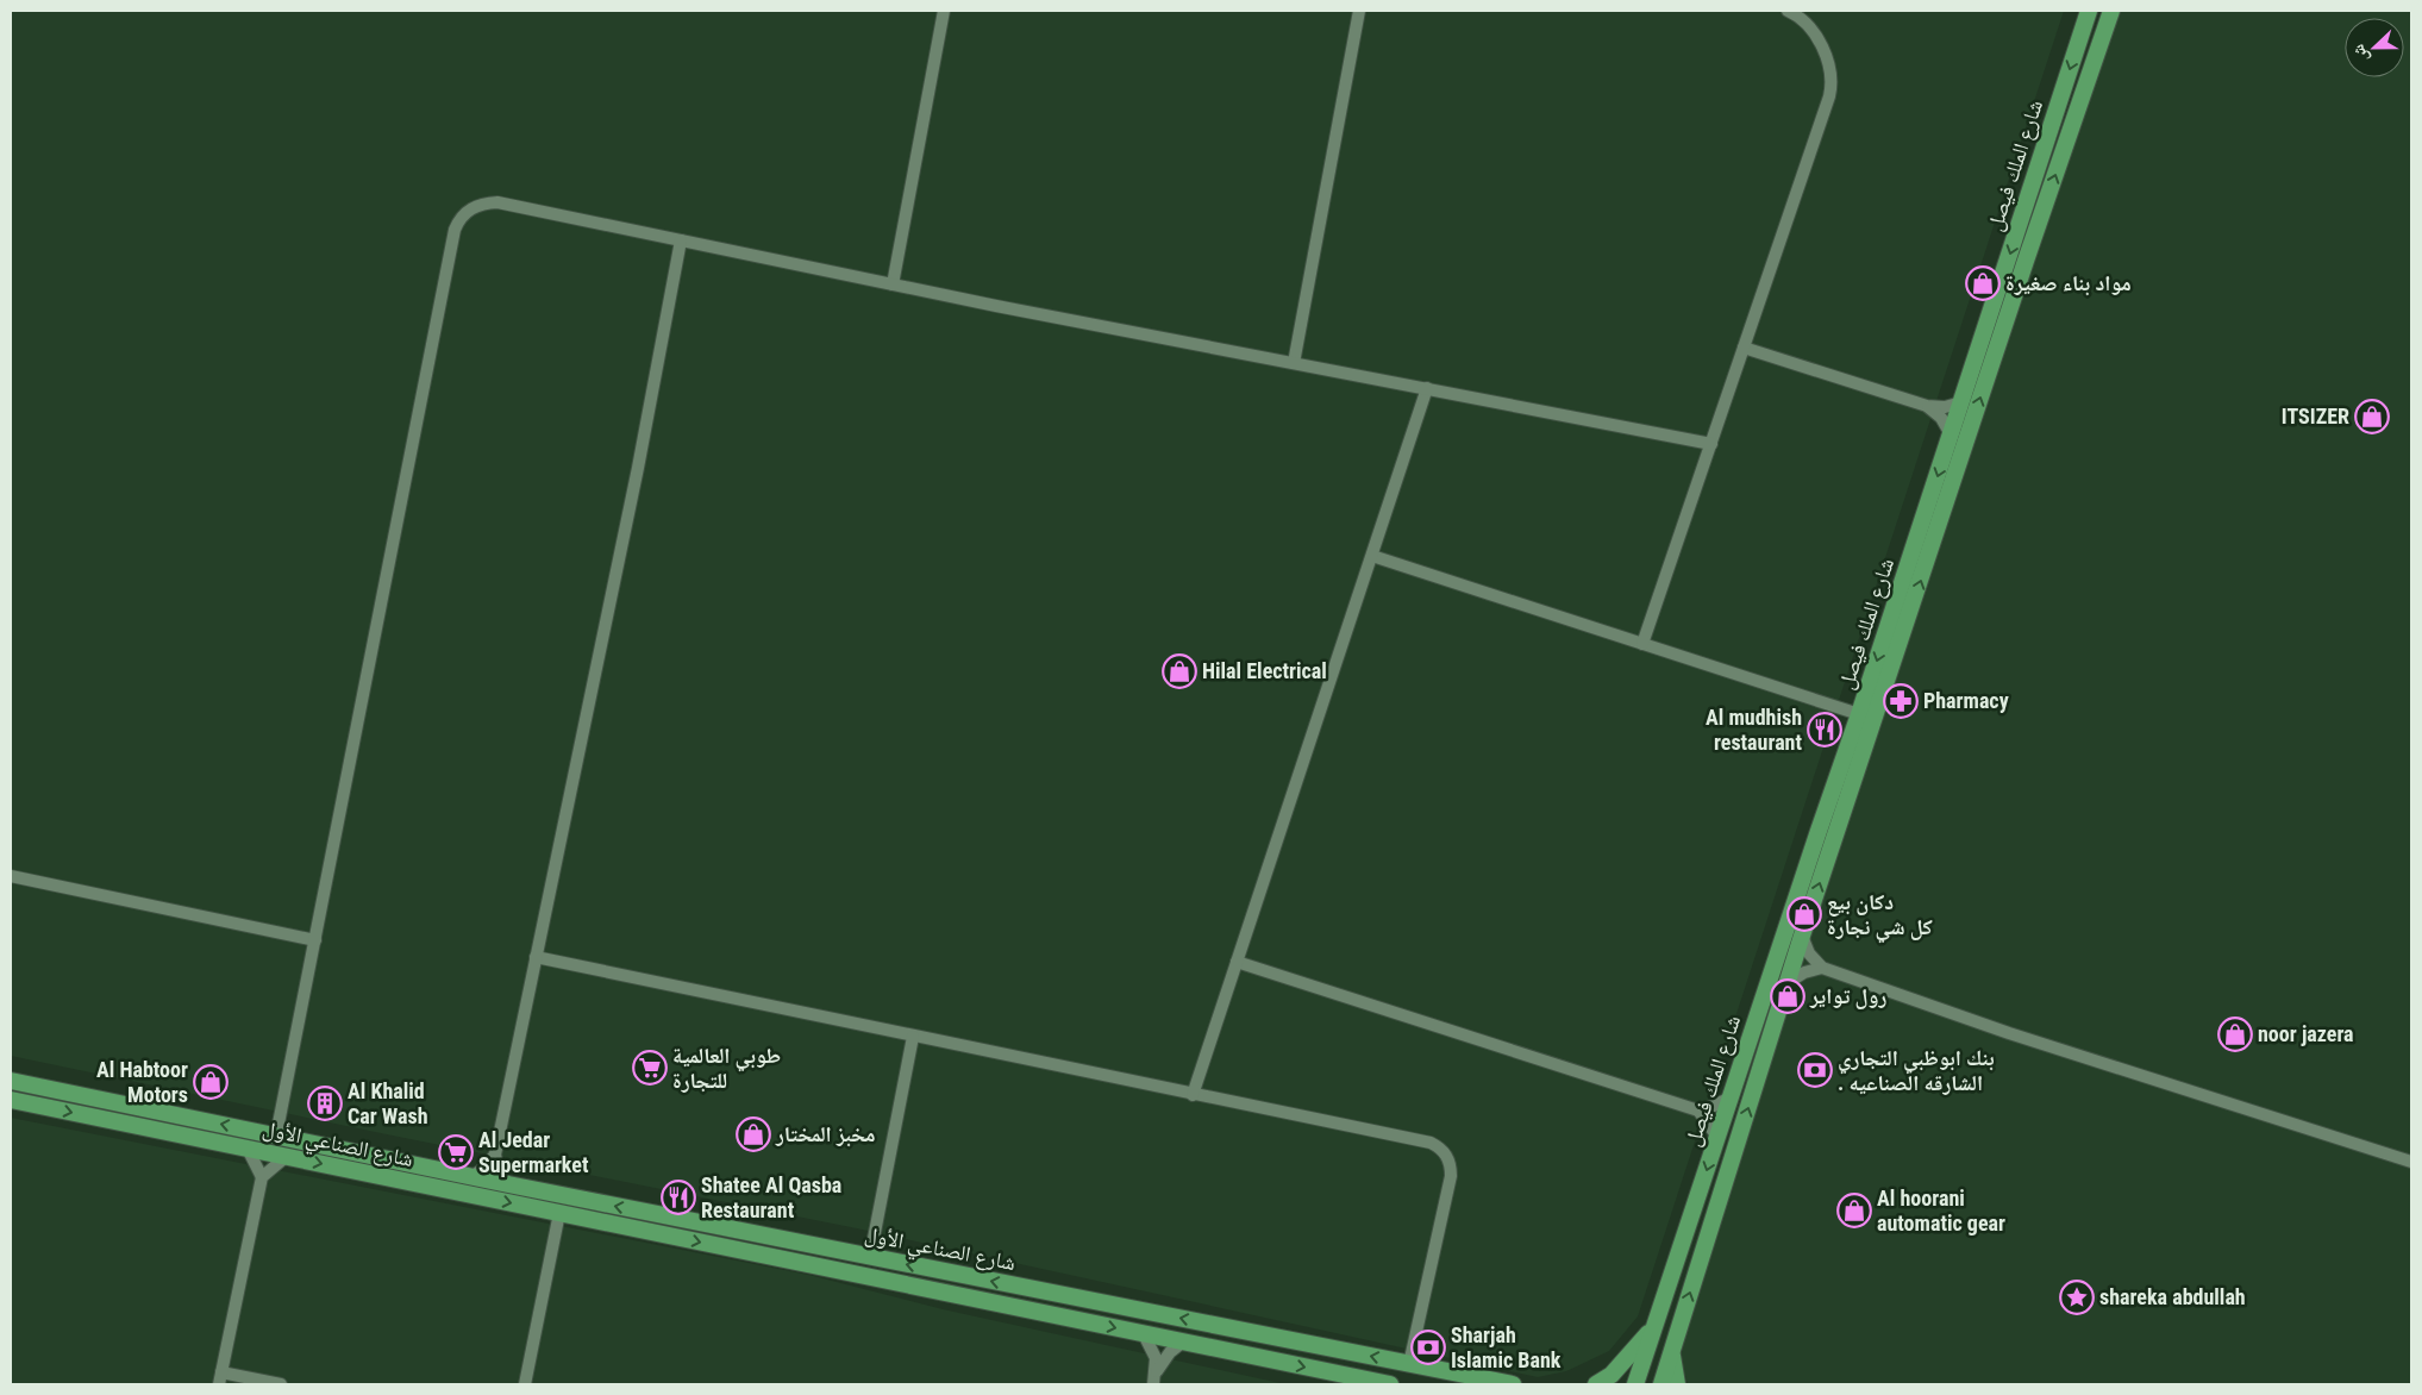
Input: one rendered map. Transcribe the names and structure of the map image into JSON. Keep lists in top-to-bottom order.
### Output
{
  "streets": {
    "main road": ["شارع الملك فيصل", "شارع الصناعي الأول"]
  },
  "places": {
    "shop": [
      "مواد بناء صغيرة",
      "ITSIZER",
      "Hilal Electrical",
      "دكان بيع كل شي نجارة",
      "رول تواير",
      "noor jazera",
      "Al Habtoor Motors",
      "مخبز المختار",
      "Al hoorani automatic gear"
    ],
    "pharmacy": ["Pharmacy"],
    "restaurant": ["Al mudhish restaurant", "Shatee Al Qasba Restaurant"],
    "supermarket": ["طوبي العالمية للتجارة", "Al Jedar Supermarket"],
    "bank": ["بنك ابوظبي التجاري . الشارقه الصناعيه", "Sharjah Islamic Bank"],
    "building": ["Al Khalid Car Wash"],
    "place": ["shareka abdullah"]
  },
  "north": "left"
}
